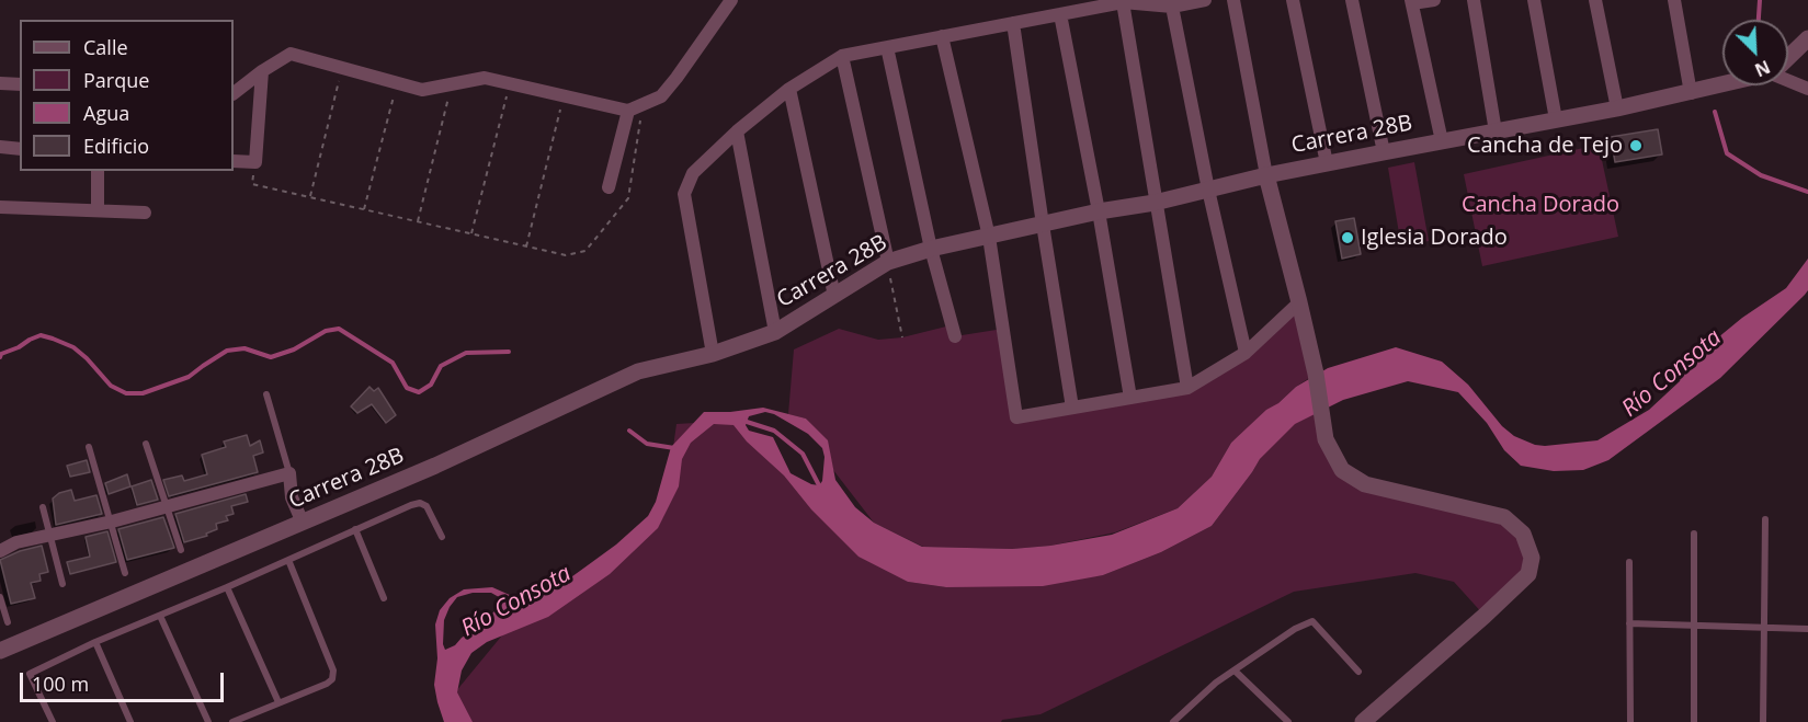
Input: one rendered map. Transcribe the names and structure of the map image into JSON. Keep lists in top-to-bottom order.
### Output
{
  "streets": {
    "street": ["Carrera 28B"]
  },
  "water": ["Río Consota"],
  "parks": ["Cancha Dorado"],
  "places": ["Cancha de Tejo", "Iglesia Dorado"],
  "legend": [
    "Calle",
    "Parque",
    "Agua",
    "Edificio"
  ],
  "scale_bar": "100 m",
  "north": "bottom right"
}
